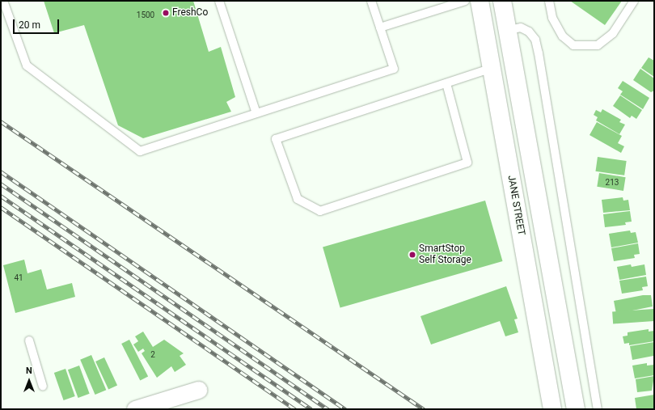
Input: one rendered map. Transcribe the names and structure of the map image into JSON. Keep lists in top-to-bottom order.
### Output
{
  "streets": {
    "main road": ["JANE STREET"]
  },
  "places": ["FreshCo", "SmartStop Self Storage"],
  "house_numbers": [
    "1500",
    "213",
    "41",
    "2"
  ],
  "scale_bar": "20 m",
  "north": "top"
}
